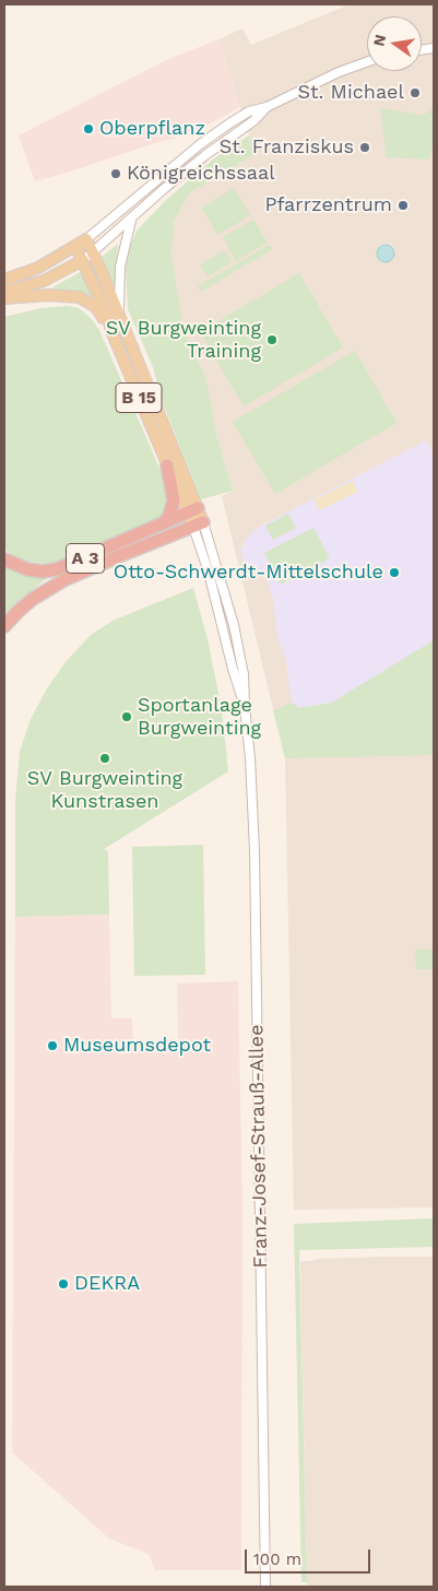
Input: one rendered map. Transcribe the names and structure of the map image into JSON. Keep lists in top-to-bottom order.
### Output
{
  "streets": {
    "highway": ["A 3"],
    "main road": ["B 15", "Franz-Josef-Strauß-Allee"]
  },
  "crossings": [
    ["B 15", "Franz-Josef-Strauß-Allee"],
    ["A 3", "Franz-Josef-Strauß-Allee"]
  ],
  "places": [
    "St. Michael",
    "Oberpflanz",
    "St. Franziskus",
    "Königreichssaal",
    "Pfarrzentrum",
    "SV Burgweinting Training",
    "Otto-Schwerdt-Mittelschule",
    "Sportanlage Burgweinting",
    "SV Burgweinting Kunstrasen",
    "Museumsdepot",
    "DEKRA"
  ],
  "scale_bar": "100 m",
  "north": "left"
}
